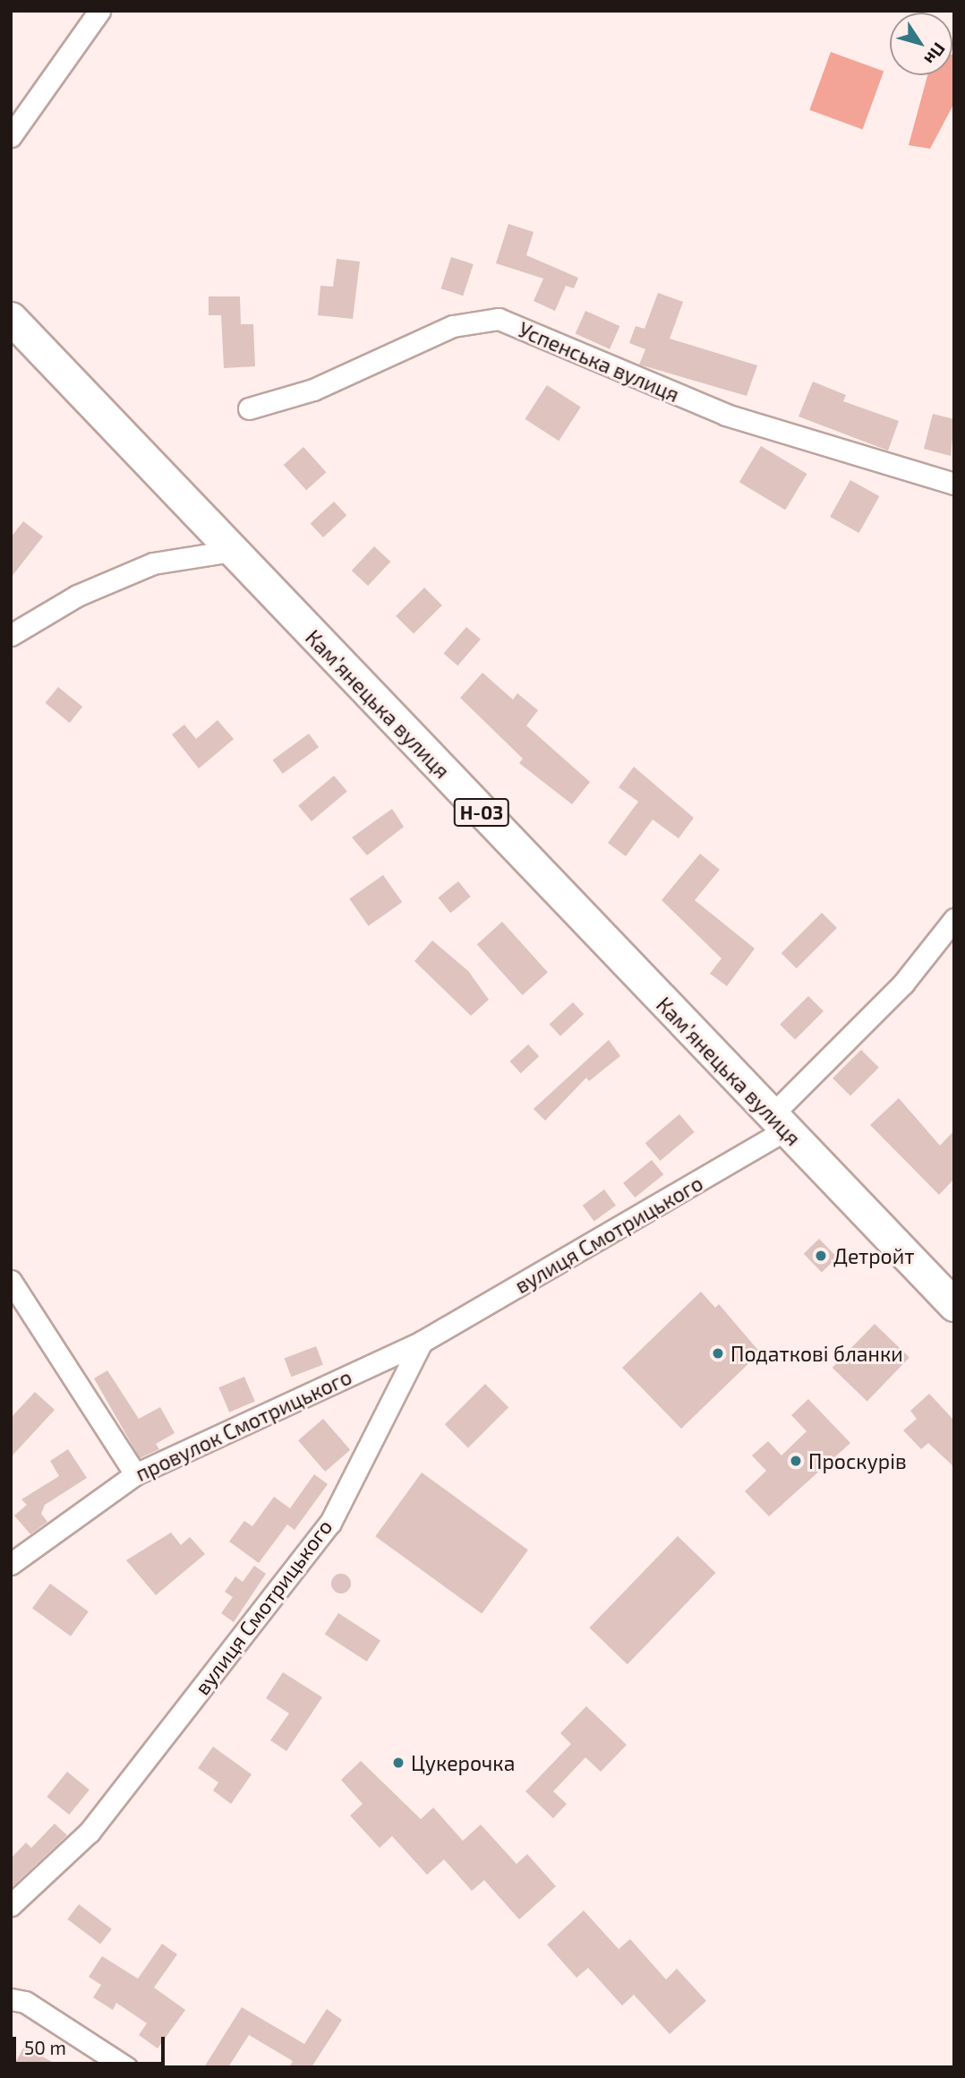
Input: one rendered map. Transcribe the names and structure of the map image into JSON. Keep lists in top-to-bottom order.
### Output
{
  "streets": {
    "main road": ["Камʼянецька вулиця", "Н-03"],
    "street": ["Успенська вулиця", "вулиця Смотрицького", "провулок Смотрицького"]
  },
  "crossings": [
    ["Камʼянецька вулиця", "вулиця Смотрицького"],
    ["вулиця Смотрицького", "провулок Смотрицького"]
  ],
  "places": [
    "Детройт",
    "Податкові бланки",
    "Проскурів",
    "Цукерочка"
  ],
  "scale_bar": "50 m",
  "north": "bottom right"
}
